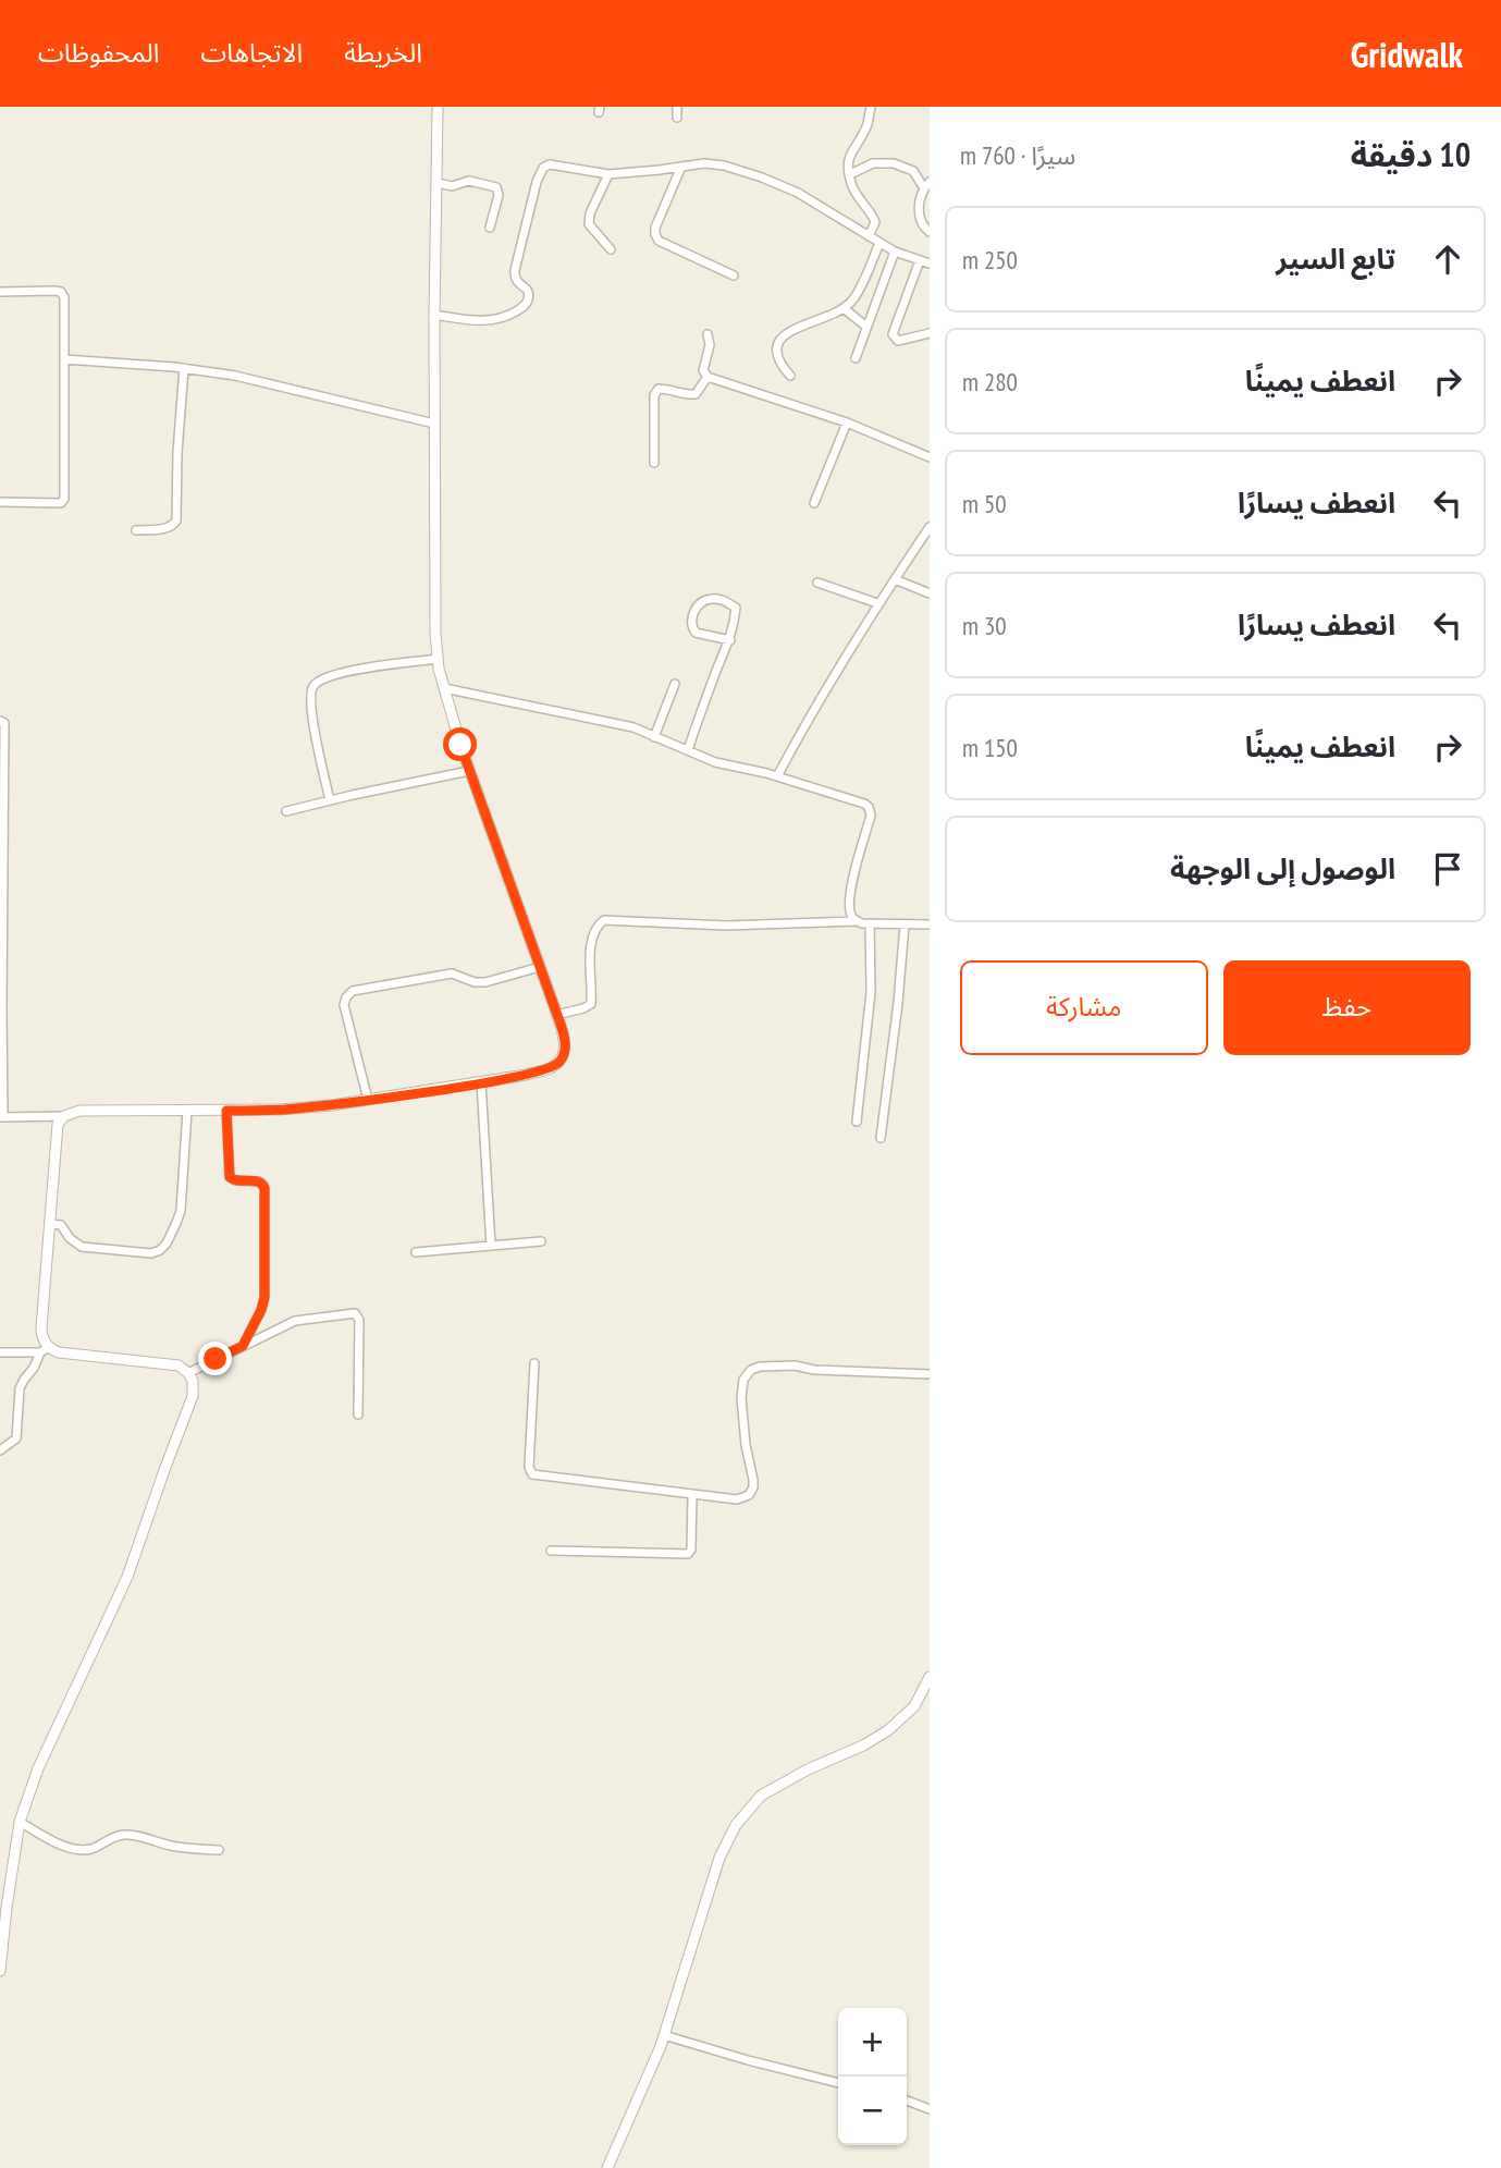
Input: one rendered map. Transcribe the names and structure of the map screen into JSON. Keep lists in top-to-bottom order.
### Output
{
  "page": {
    "header": "Gridwalk",
    "nav": ["الخريطة", "الاتجاهات", "المحفوظات"],
    "heading": ["10 دقيقة", "سيرًا · 760 m"],
    "list": [
      ["تابع السير", "250 m"],
      ["انعطف يمينًا", "280 m"],
      ["انعطف يسارًا", "50 m"],
      ["انعطف يسارًا", "30 m"],
      ["انعطف يمينًا", "150 m"],
      "الوصول إلى الوجهة"
    ],
    "buttons": ["حفظ", "مشاركة"],
    "map_buttons": ["+", "−"]
  }
}
